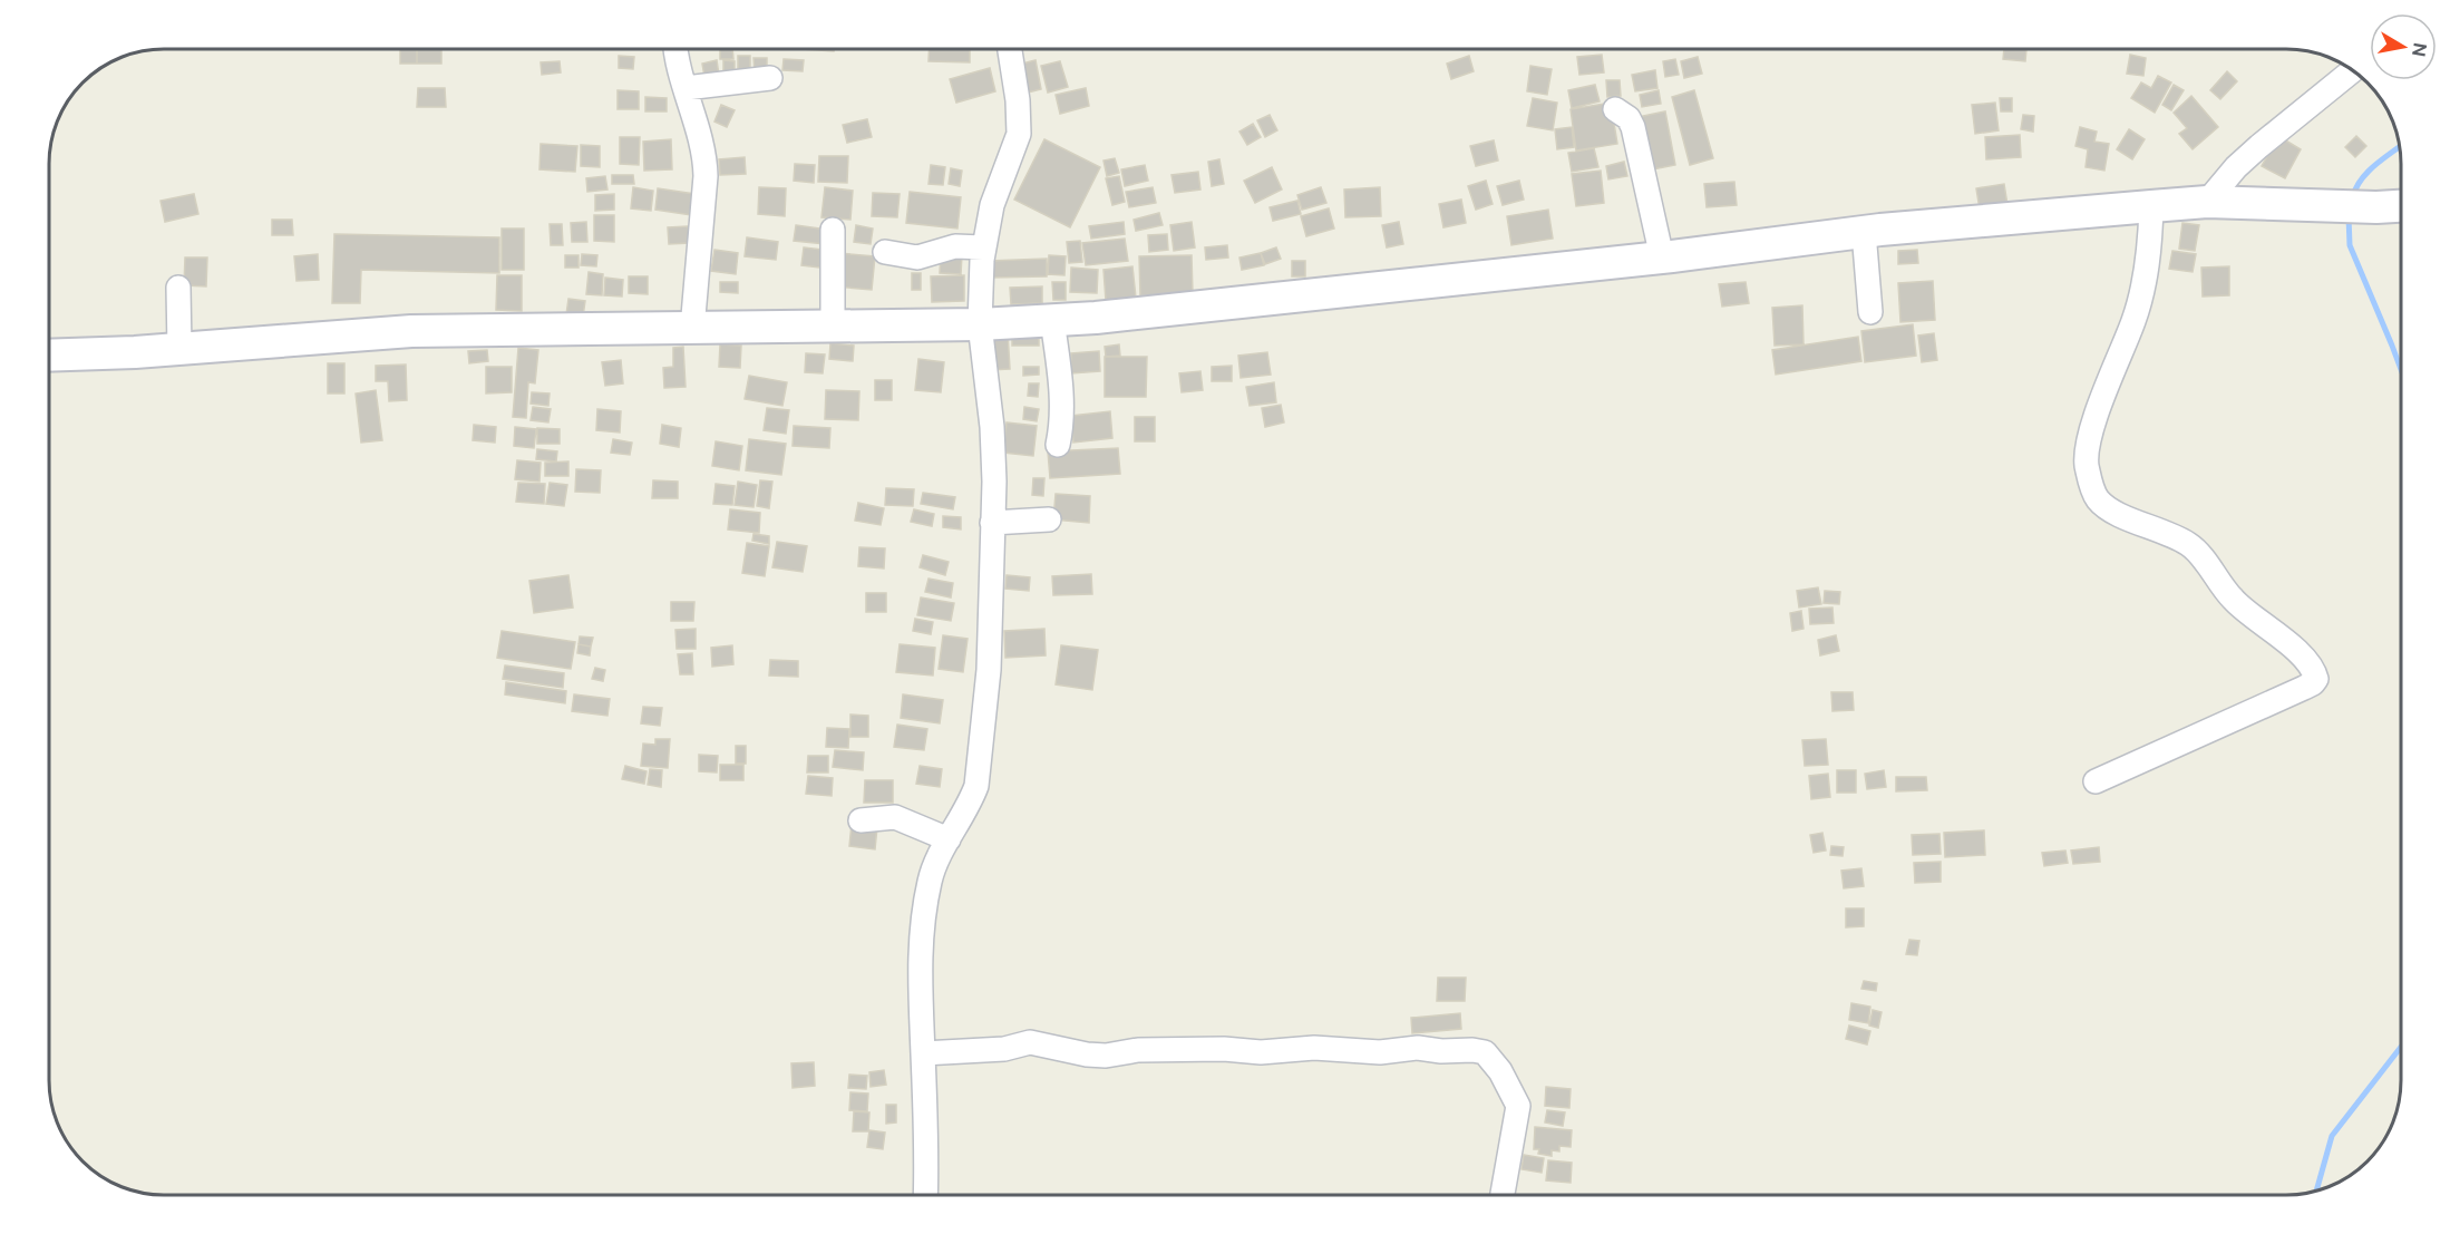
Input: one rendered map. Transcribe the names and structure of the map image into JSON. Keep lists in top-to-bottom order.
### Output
{
  "north": "right"
}
